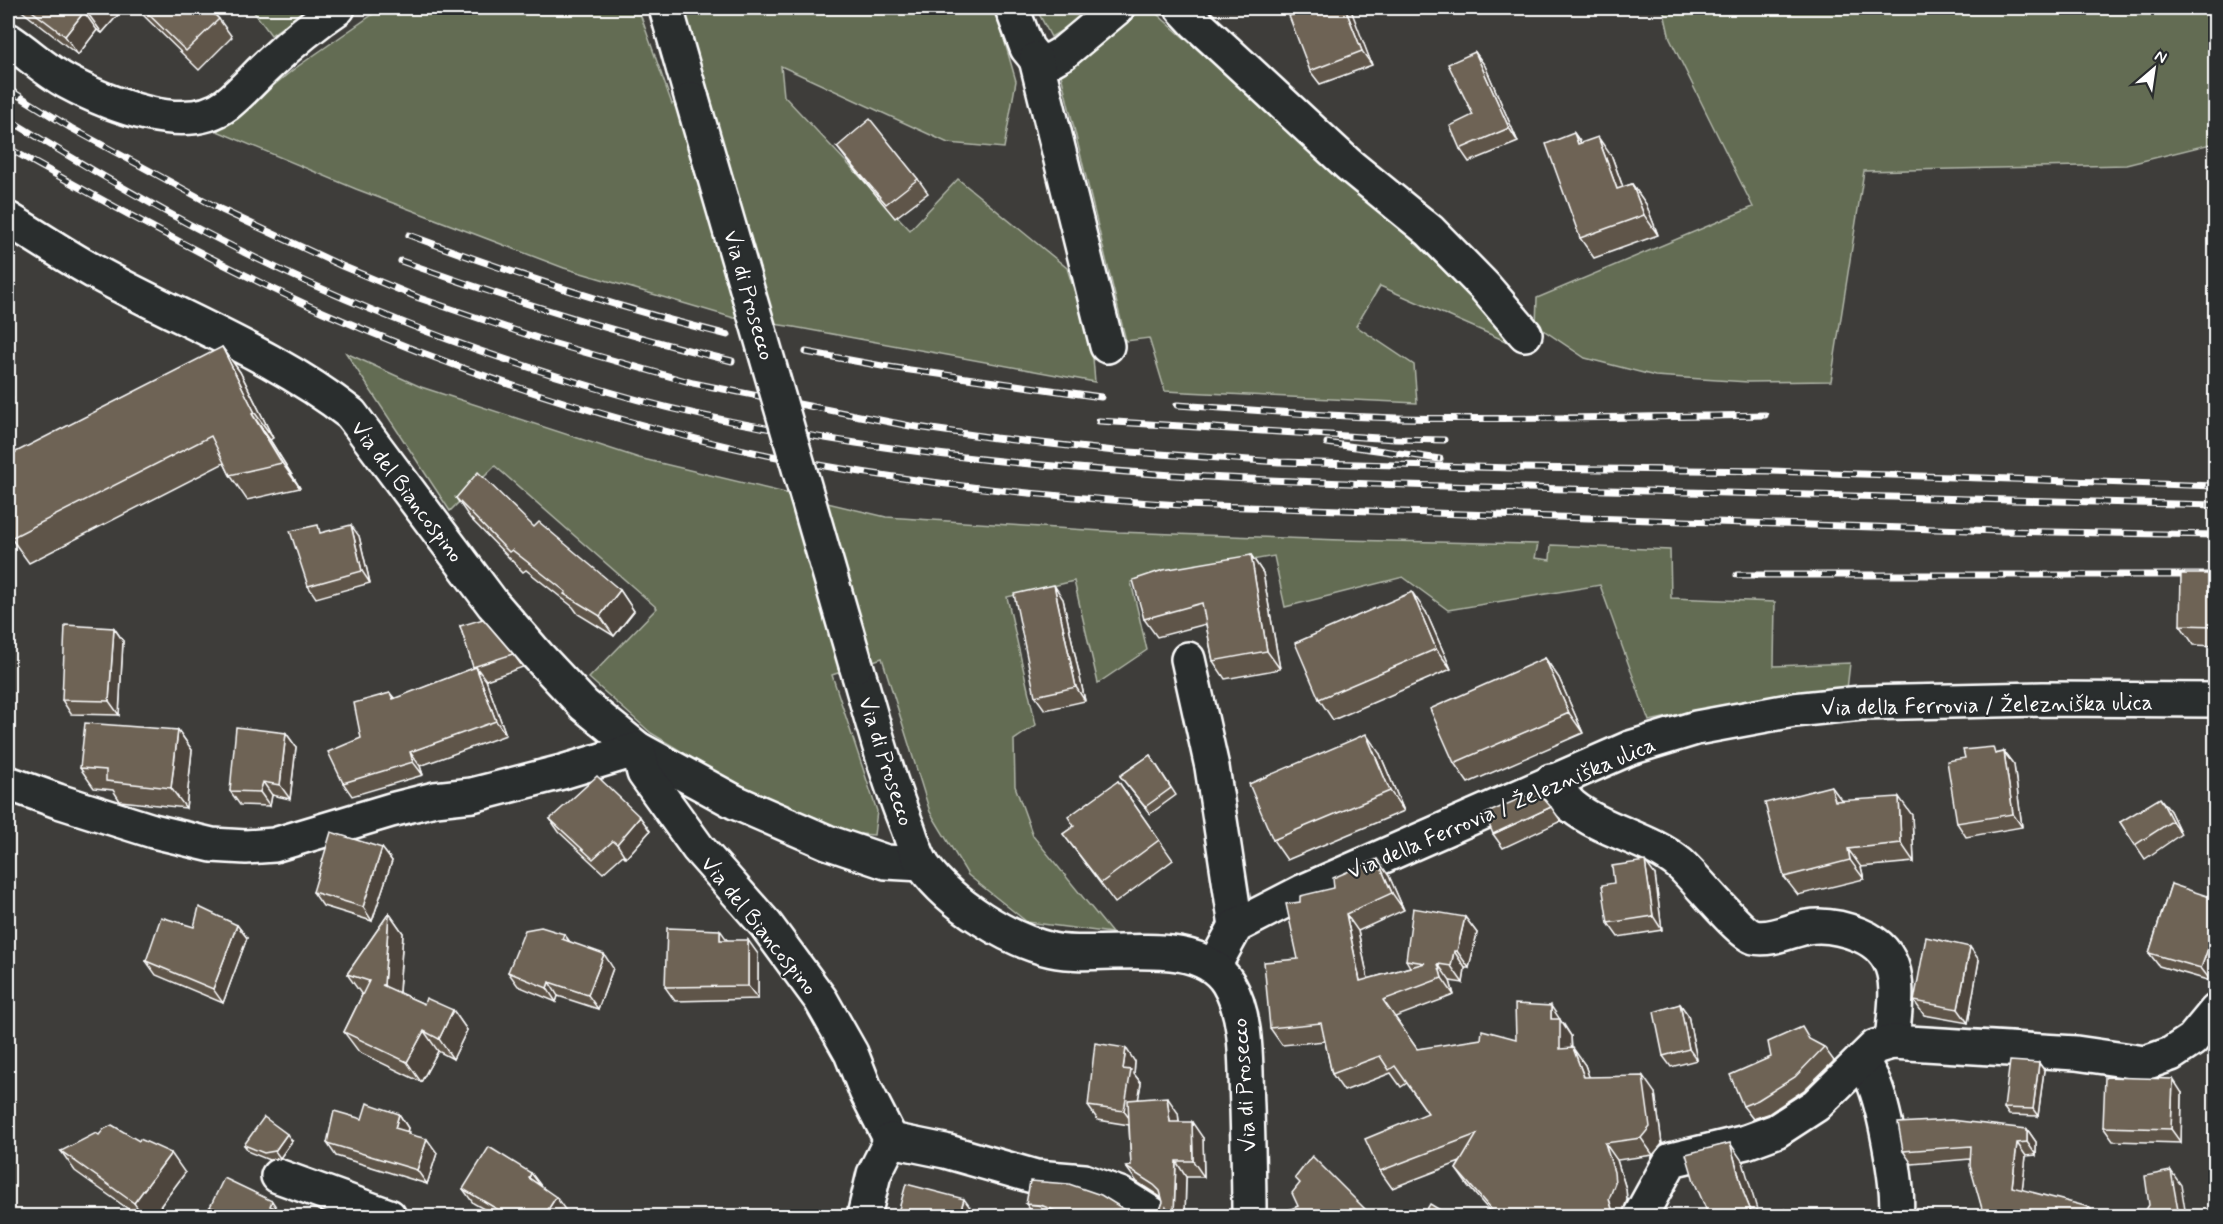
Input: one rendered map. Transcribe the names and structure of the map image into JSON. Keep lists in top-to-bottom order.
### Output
{
  "streets": {
    "street": ["Via di Prosecco", "Via del Biancospino", "Via della Ferrovia / Železniška ulica"]
  },
  "crossings": [
    ["Via di Prosecco", "Via del Biancospino"]
  ],
  "north": "top right"
}
